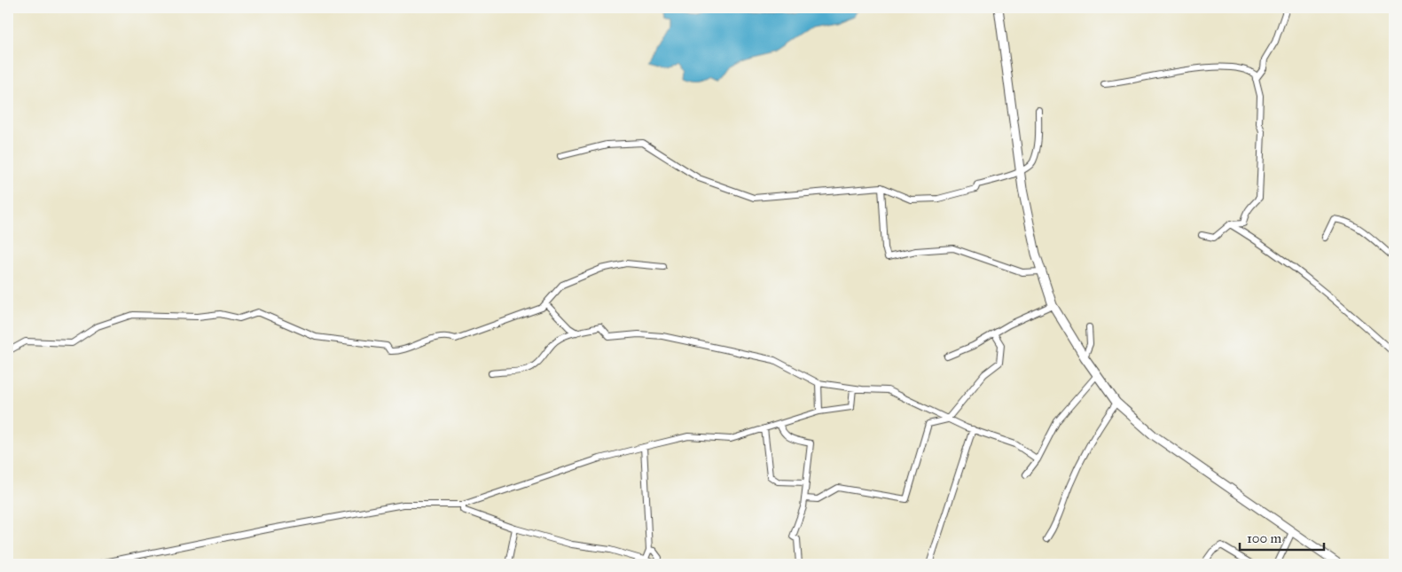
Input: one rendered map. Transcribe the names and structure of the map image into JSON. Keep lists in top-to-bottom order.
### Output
{
  "scale_bar": "100 m"
}
